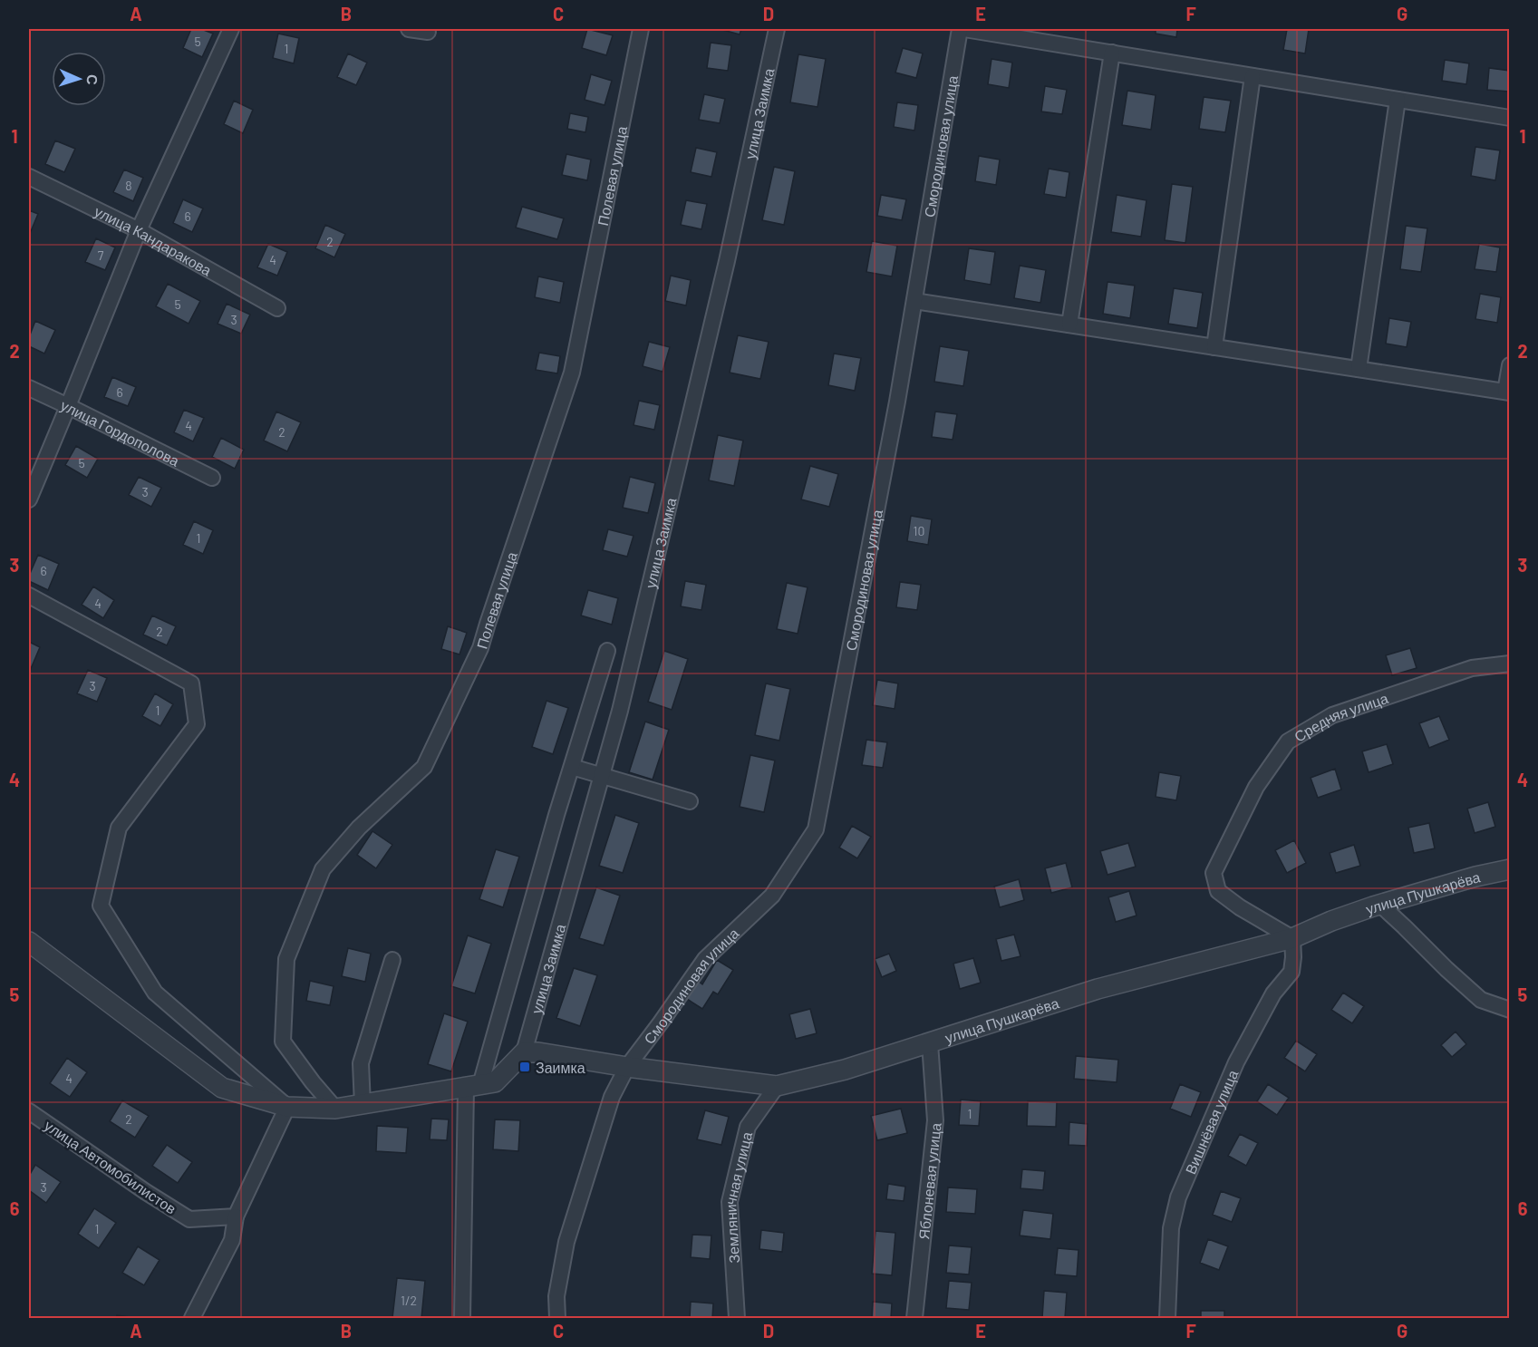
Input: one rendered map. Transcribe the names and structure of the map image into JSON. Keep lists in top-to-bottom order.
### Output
{
  "streets": {
    "street": [
      "улица Заимка",
      "Смородиновая улица",
      "Полевая улица",
      "улица Кандаракова",
      "улица Гордополова",
      "Средняя улица",
      "улица Пушкарёва",
      "Вишнёвая улица",
      "улица Автомобилистов",
      "Яблоневая улица",
      "Земляничная улица"
    ]
  },
  "crossings": [
    ["улица Заимка", "улица Пушкарёва"],
    ["Смородиновая улица", "улица Пушкарёва"],
    ["Средняя улица", "улица Пушкарёва"],
    ["Средняя улица", "Вишнёвая улица"],
    ["улица Пушкарёва", "Вишнёвая улица"],
    ["улица Пушкарёва", "Яблоневая улица"],
    ["улица Пушкарёва", "Земляничная улица"]
  ],
  "places": {
    "transit": ["Заимка"]
  },
  "house_numbers": [
    "5",
    "1",
    "8",
    "6",
    "2",
    "7",
    "4",
    "5",
    "3",
    "6",
    "4",
    "2",
    "5",
    "3",
    "10",
    "1",
    "6",
    "4",
    "2",
    "3",
    "1",
    "4",
    "1",
    "2",
    "3",
    "1",
    "1/2"
  ],
  "north": "right",
  "grid": {
    "columns": [
      "A",
      "B",
      "C",
      "D",
      "E",
      "F",
      "G"
    ],
    "rows": [
      "1",
      "2",
      "3",
      "4",
      "5",
      "6"
    ]
  }
}
